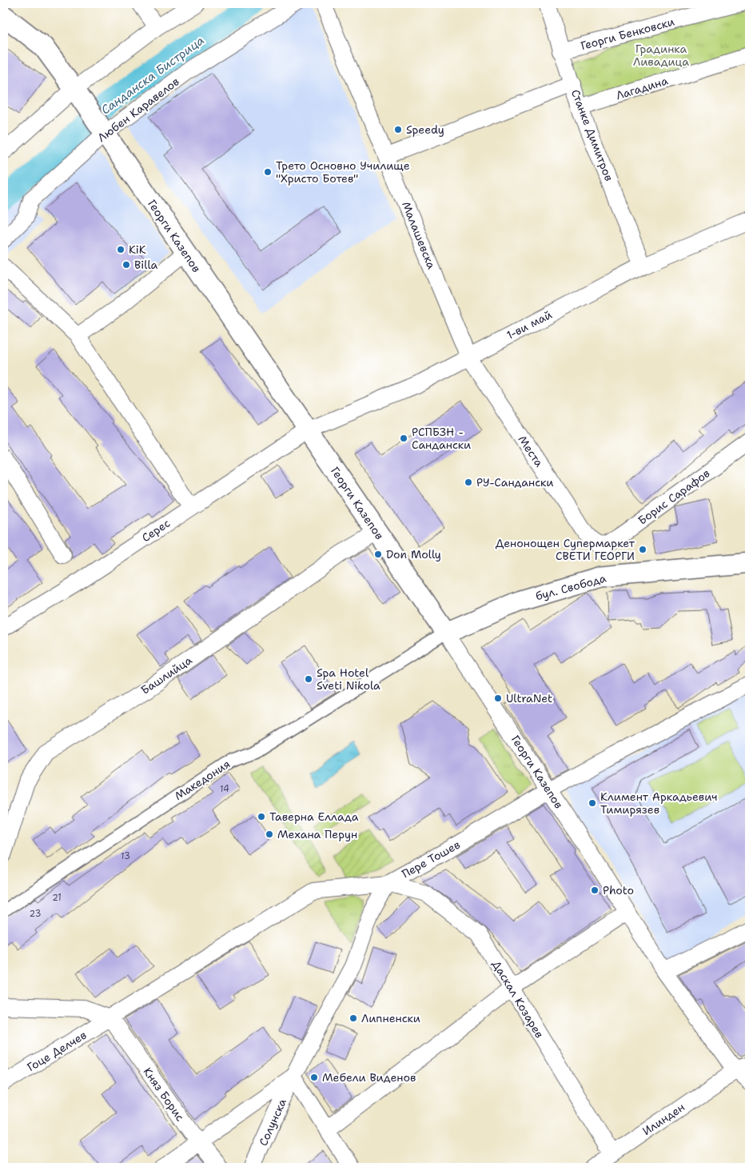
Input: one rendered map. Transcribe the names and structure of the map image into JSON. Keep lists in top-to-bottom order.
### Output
{
  "streets": {
    "street": [
      "Георги Бенковски",
      "Лагадина",
      "Любен Каравелов",
      "Станке Димитров",
      "Малашевска",
      "Георги Казепов",
      "1-ви май",
      "Места",
      "Борис Сарафов",
      "Серес",
      "бул. Свобода",
      "Башлийца",
      "Македония",
      "Пере Тошев",
      "Даскал Козарев",
      "Гоце Делчев",
      "Княз Борис",
      "Илинден",
      "Солунска"
    ]
  },
  "crossings": [
    ["Георги Бенковски", "Станке Димитров"],
    ["Лагадина", "Станке Димитров"],
    ["Любен Каравелов", "Георги Казепов"],
    ["Станке Димитров", "1-ви май"],
    ["Малашевска", "1-ви май"],
    ["Малашевска", "Места"],
    ["Георги Казепов", "1-ви май"],
    ["Георги Казепов", "Серес"],
    ["Георги Казепов", "бул. Свобода"],
    ["Георги Казепов", "Башлийца"],
    ["Георги Казепов", "Македония"],
    ["Георги Казепов", "Пере Тошев"],
    ["Георги Казепов", "Илинден"],
    ["1-ви май", "Места"],
    ["1-ви май", "Серес"],
    ["Места", "Борис Сарафов"],
    ["бул. Свобода", "Македония"],
    ["Пере Тошев", "Даскал Козарев"],
    ["Пере Тошев", "Гоце Делчев"],
    ["Пере Тошев", "Княз Борис"],
    ["Пере Тошев", "Солунска"],
    ["Даскал Козарев", "Илинден"],
    ["Даскал Козарев", "Солунска"],
    ["Гоце Делчев", "Княз Борис"]
  ],
  "water": ["Санданска Бистрица"],
  "parks": ["Градинка Ливадица"],
  "places": [
    "Speedy",
    "Трето Основно Училище \"Христо Ботев\"",
    "KiK",
    "Billa",
    "РСПБЗН - Сандански",
    "РУ-Сандански",
    "Денонощен Супермаркет СВЕТИ ГЕОРГИ",
    "Don Molly",
    "Spa Hotel Sveti Nikola",
    "UltraNet",
    "Климент Аркадьевич Тимирязев",
    "Таверна Еллада",
    "Механа Перун",
    "Photo",
    "Липненски",
    "Мебели Виденов"
  ],
  "house_numbers": [
    "14",
    "13",
    "21",
    "23"
  ]
}
